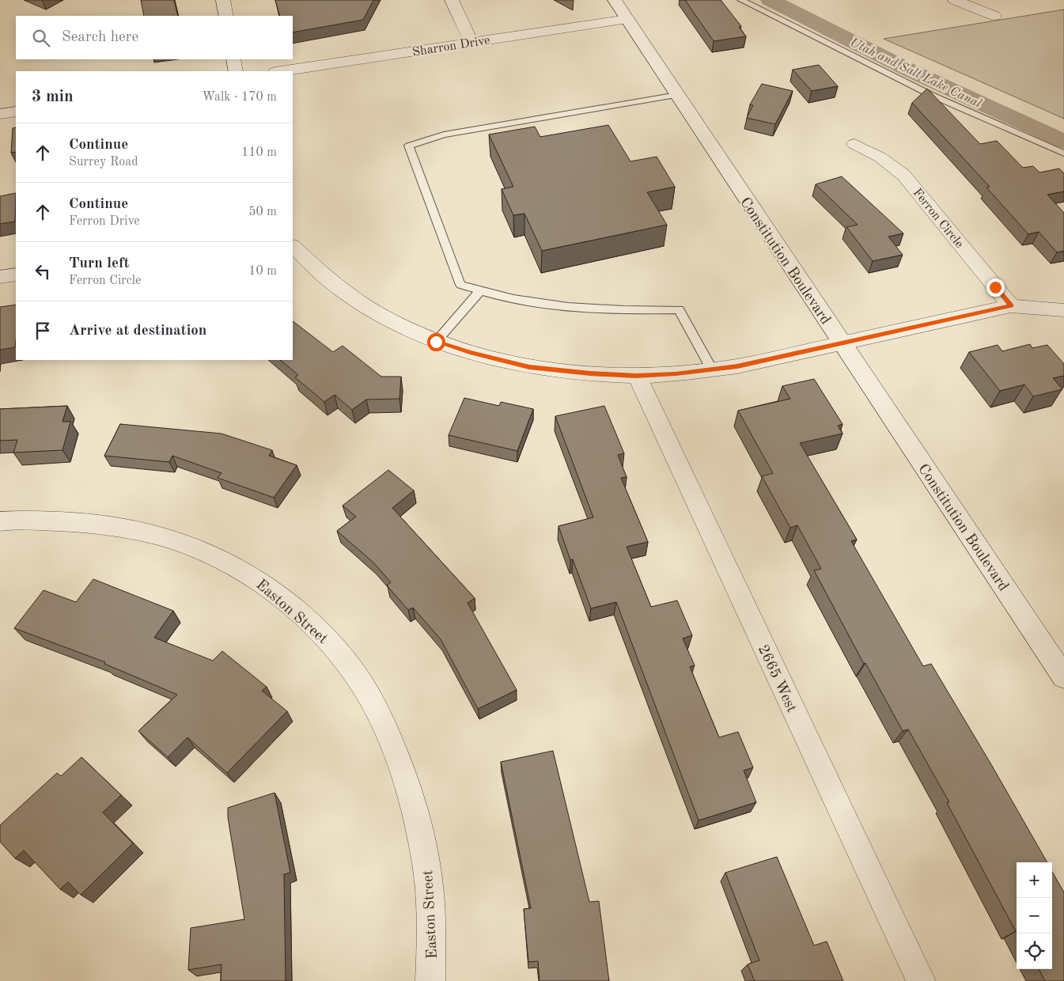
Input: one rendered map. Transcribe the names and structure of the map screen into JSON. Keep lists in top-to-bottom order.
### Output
{
  "streets": {
    "street": [
      "Sharron Drive",
      "Ferron Circle",
      "Constitution Boulevard",
      "Easton Street",
      "2665 West"
    ]
  },
  "crossings": [
    ["Sharron Drive", "Constitution Boulevard"]
  ],
  "water": ["Utah and Salt Lake Canal"],
  "page": {
    "search": "Search here",
    "heading": ["3 min", "Walk · 170 m"],
    "list": [
      ["Continue", "Surrey Road", "110 m"],
      ["Continue", "Ferron Drive", "50 m"],
      ["Turn left", "Ferron Circle", "10 m"],
      "Arrive at destination"
    ],
    "map_buttons": ["+", "−"]
  }
}
